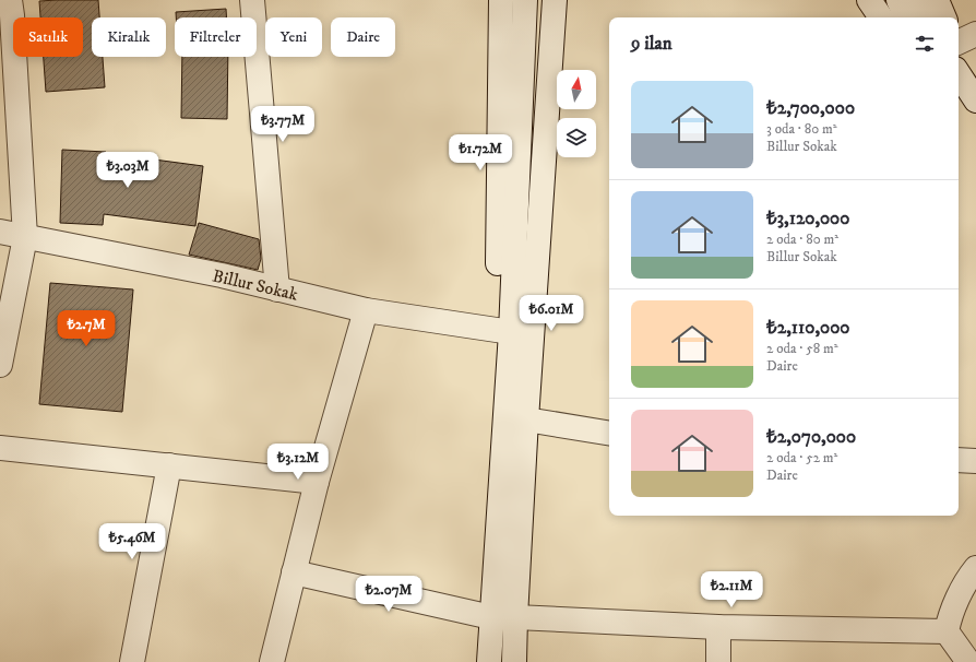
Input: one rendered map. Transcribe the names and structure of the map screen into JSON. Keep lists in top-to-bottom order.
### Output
{
  "streets": {
    "street": ["Billur Sokak"]
  },
  "north": "top",
  "page": {
    "chip": [
      "Satılık",
      "Kiralık",
      "Filtreler",
      "Yeni",
      "Daire"
    ],
    "heading": "9 ilan",
    "list": [
      {
        "name": "₺2,700,000",
        "note": "3 oda · 80 m² · Billur Sokak"
      },
      {
        "name": "₺3,120,000",
        "note": "2 oda · 80 m² · Billur Sokak"
      },
      {
        "name": "₺2,110,000",
        "note": "2 oda · 58 m² · Daire"
      },
      {
        "name": "₺2,070,000",
        "note": "2 oda · 52 m² · Daire"
      }
    ],
    "price": [
      "₺3.77M",
      "₺1.72M",
      "₺3.03M",
      "₺6.01M",
      "₺2.7M",
      "₺3.12M",
      "₺5.46M",
      "₺2.11M",
      "₺2.07M"
    ]
  }
}
